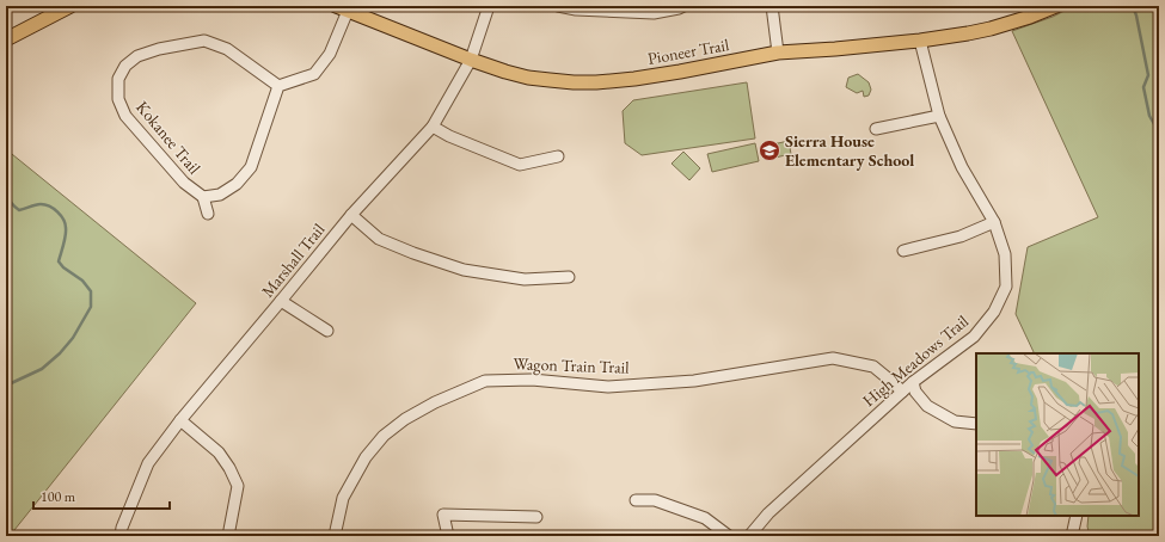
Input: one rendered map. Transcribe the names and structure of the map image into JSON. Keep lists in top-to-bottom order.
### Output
{
  "streets": {
    "main road": ["Pioneer Trail"],
    "street": [
      "Kokanee Trail",
      "Marshall Trail",
      "High Meadows Trail",
      "Wagon Train Trail"
    ]
  },
  "crossings": [
    ["Pioneer Trail", "Marshall Trail"],
    ["Pioneer Trail", "High Meadows Trail"],
    ["High Meadows Trail", "Wagon Train Trail"]
  ],
  "places": {
    "school or university": ["Sierra House Elementary School"]
  },
  "scale_bar": "100 m"
}
